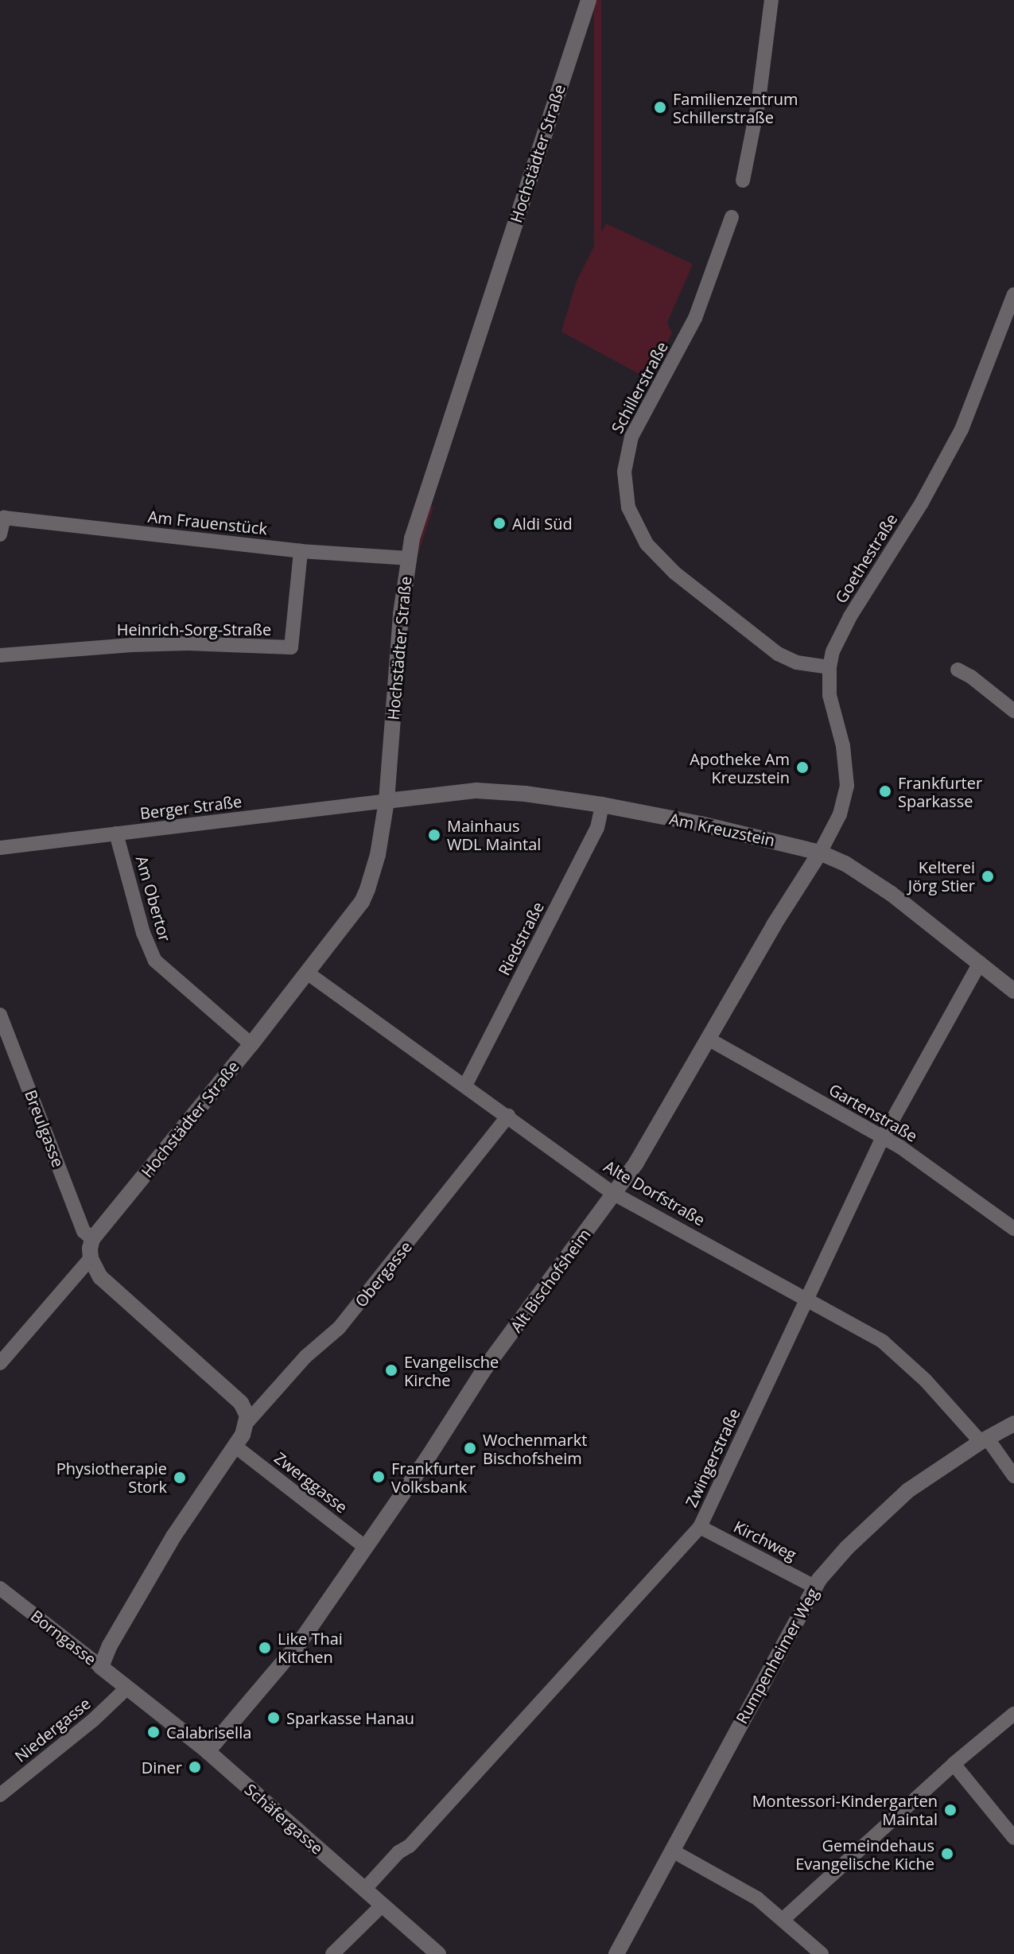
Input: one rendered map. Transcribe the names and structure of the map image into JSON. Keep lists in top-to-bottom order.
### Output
{
  "streets": {
    "street": [
      "Hochstädter Straße",
      "Schillerstraße",
      "Am Frauenstück",
      "Goethestraße",
      "Heinrich-Sorg-Straße",
      "Berger Straße",
      "Am Kreuzstein",
      "Am Obertor",
      "Riedstraße",
      "Gartenstraße",
      "Breulgasse",
      "Alte Dorfstraße",
      "Obergasse",
      "Alt Bischofsheim",
      "Zwingerstraße",
      "Zwerggasse",
      "Kirchweg",
      "Borngasse",
      "Rumpenheimer Weg",
      "Niedergasse",
      "Schäfergasse"
    ]
  },
  "crossings": [
    ["Hochstädter Straße", "Am Frauenstück"],
    ["Hochstädter Straße", "Berger Straße"],
    ["Hochstädter Straße", "Am Kreuzstein"],
    ["Hochstädter Straße", "Am Obertor"],
    ["Hochstädter Straße", "Breulgasse"],
    ["Hochstädter Straße", "Alte Dorfstraße"],
    ["Schillerstraße", "Goethestraße"],
    ["Am Frauenstück", "Heinrich-Sorg-Straße"],
    ["Goethestraße", "Am Kreuzstein"],
    ["Goethestraße", "Alt Bischofsheim"],
    ["Berger Straße", "Am Kreuzstein"],
    ["Berger Straße", "Am Obertor"],
    ["Am Kreuzstein", "Riedstraße"],
    ["Am Kreuzstein", "Alt Bischofsheim"],
    ["Am Kreuzstein", "Zwingerstraße"],
    ["Riedstraße", "Alte Dorfstraße"],
    ["Gartenstraße", "Alt Bischofsheim"],
    ["Gartenstraße", "Zwingerstraße"],
    ["Alte Dorfstraße", "Obergasse"],
    ["Alte Dorfstraße", "Alt Bischofsheim"],
    ["Alte Dorfstraße", "Zwingerstraße"],
    ["Alte Dorfstraße", "Rumpenheimer Weg"],
    ["Obergasse", "Zwerggasse"],
    ["Obergasse", "Borngasse"],
    ["Alt Bischofsheim", "Zwerggasse"],
    ["Alt Bischofsheim", "Schäfergasse"],
    ["Zwingerstraße", "Kirchweg"],
    ["Zwingerstraße", "Schäfergasse"],
    ["Kirchweg", "Rumpenheimer Weg"],
    ["Borngasse", "Niedergasse"],
    ["Borngasse", "Schäfergasse"],
    ["Niedergasse", "Schäfergasse"]
  ],
  "places": [
    "Familienzentrum Schillerstraße",
    "Aldi Süd",
    "Apotheke Am Kreuzstein",
    "Frankfurter Sparkasse",
    "Mainhaus WDL Maintal",
    "Kelterei Jörg Stier",
    "Evangelische Kirche",
    "Wochenmarkt Bischofsheim",
    "Frankfurter Volksbank",
    "Physiotherapie Stork",
    "Like Thai Kitchen",
    "Sparkasse Hanau",
    "Calabrisella",
    "Diner",
    "Montessori-Kindergarten Maintal",
    "Gemeindehaus Evangelische Kiche"
  ]
}
